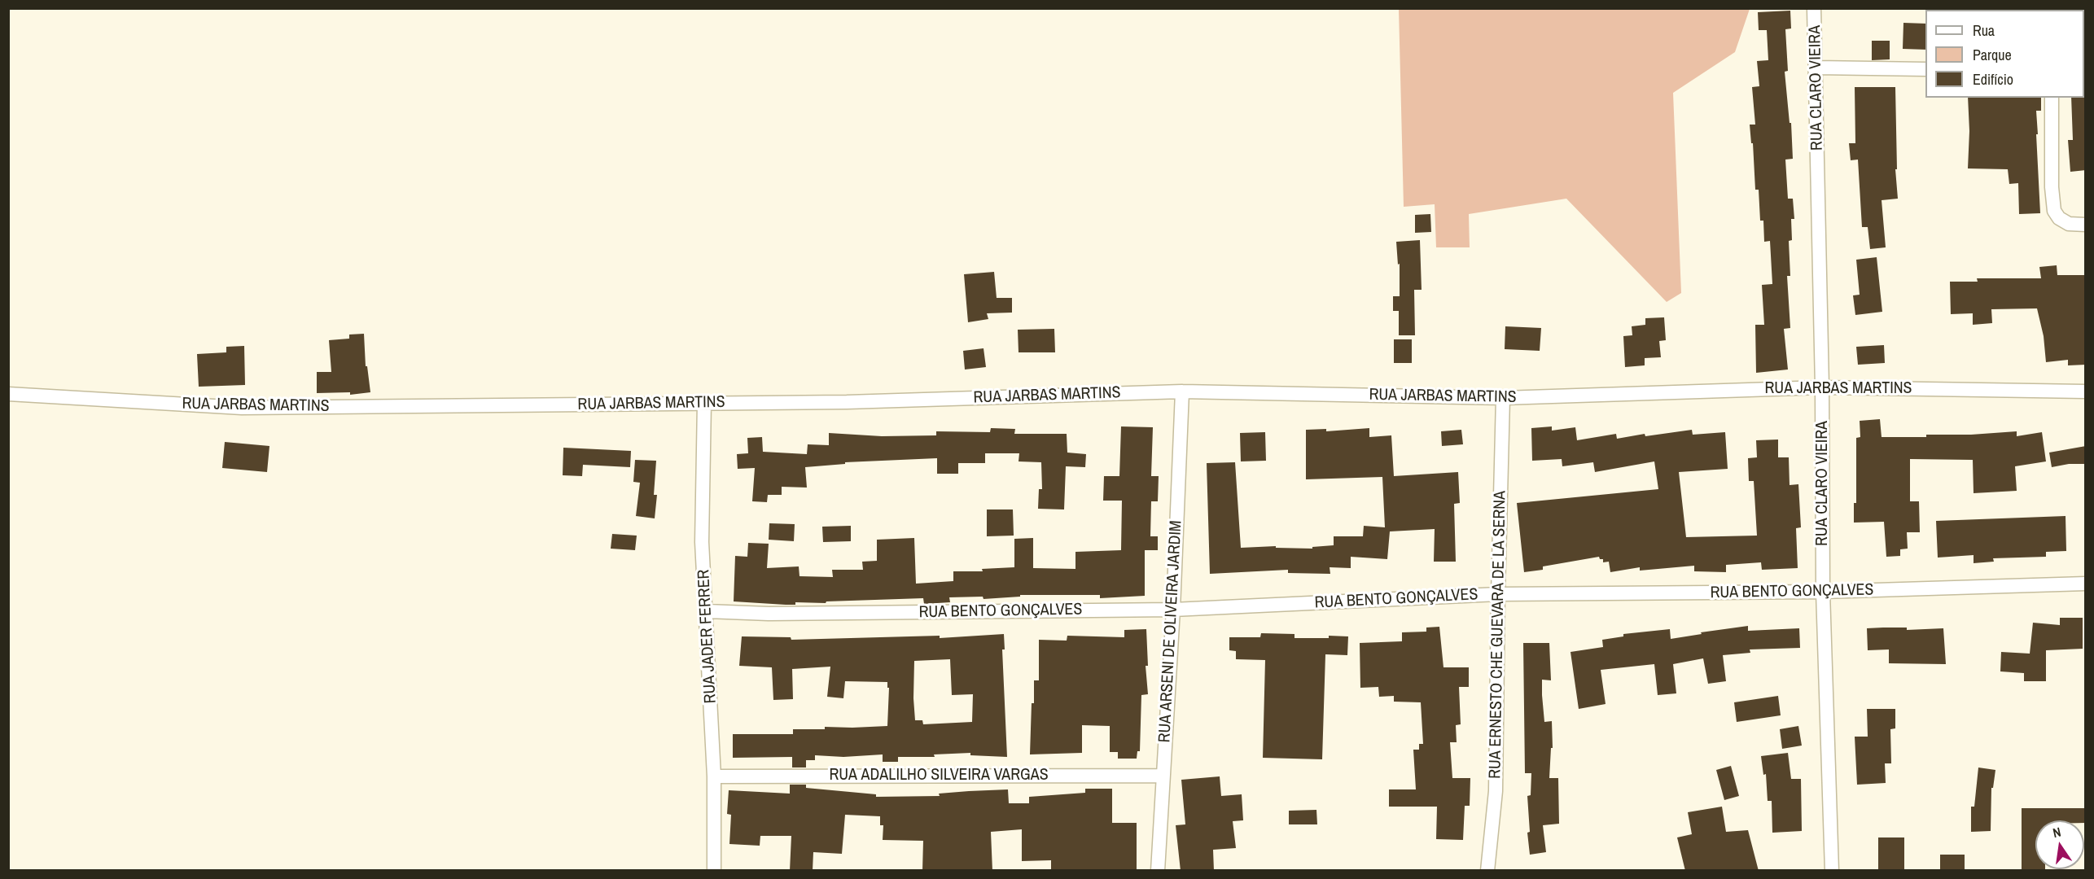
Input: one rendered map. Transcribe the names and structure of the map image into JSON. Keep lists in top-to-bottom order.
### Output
{
  "streets": {
    "street": [
      "RUA CLARO VIEIRA",
      "RUA JARBAS MARTINS",
      "RUA BENTO GONÇALVES",
      "RUA ARSENI DE OLIVEIRA JARDIM",
      "RUA ERNESTO CHE GUEVARA DE LA SERNA",
      "RUA JADER FERRER",
      "RUA ADALILHO SILVEIRA VARGAS"
    ]
  },
  "crossings": [
    ["RUA CLARO VIEIRA", "RUA JARBAS MARTINS"],
    ["RUA CLARO VIEIRA", "RUA BENTO GONÇALVES"],
    ["RUA JARBAS MARTINS", "RUA ARSENI DE OLIVEIRA JARDIM"],
    ["RUA JARBAS MARTINS", "RUA ERNESTO CHE GUEVARA DE LA SERNA"],
    ["RUA JARBAS MARTINS", "RUA JADER FERRER"],
    ["RUA BENTO GONÇALVES", "RUA ARSENI DE OLIVEIRA JARDIM"],
    ["RUA BENTO GONÇALVES", "RUA ERNESTO CHE GUEVARA DE LA SERNA"],
    ["RUA BENTO GONÇALVES", "RUA JADER FERRER"],
    ["RUA ARSENI DE OLIVEIRA JARDIM", "RUA ADALILHO SILVEIRA VARGAS"],
    ["RUA JADER FERRER", "RUA ADALILHO SILVEIRA VARGAS"]
  ],
  "legend": ["Rua", "Parque", "Edifício"],
  "north": "top"
}
